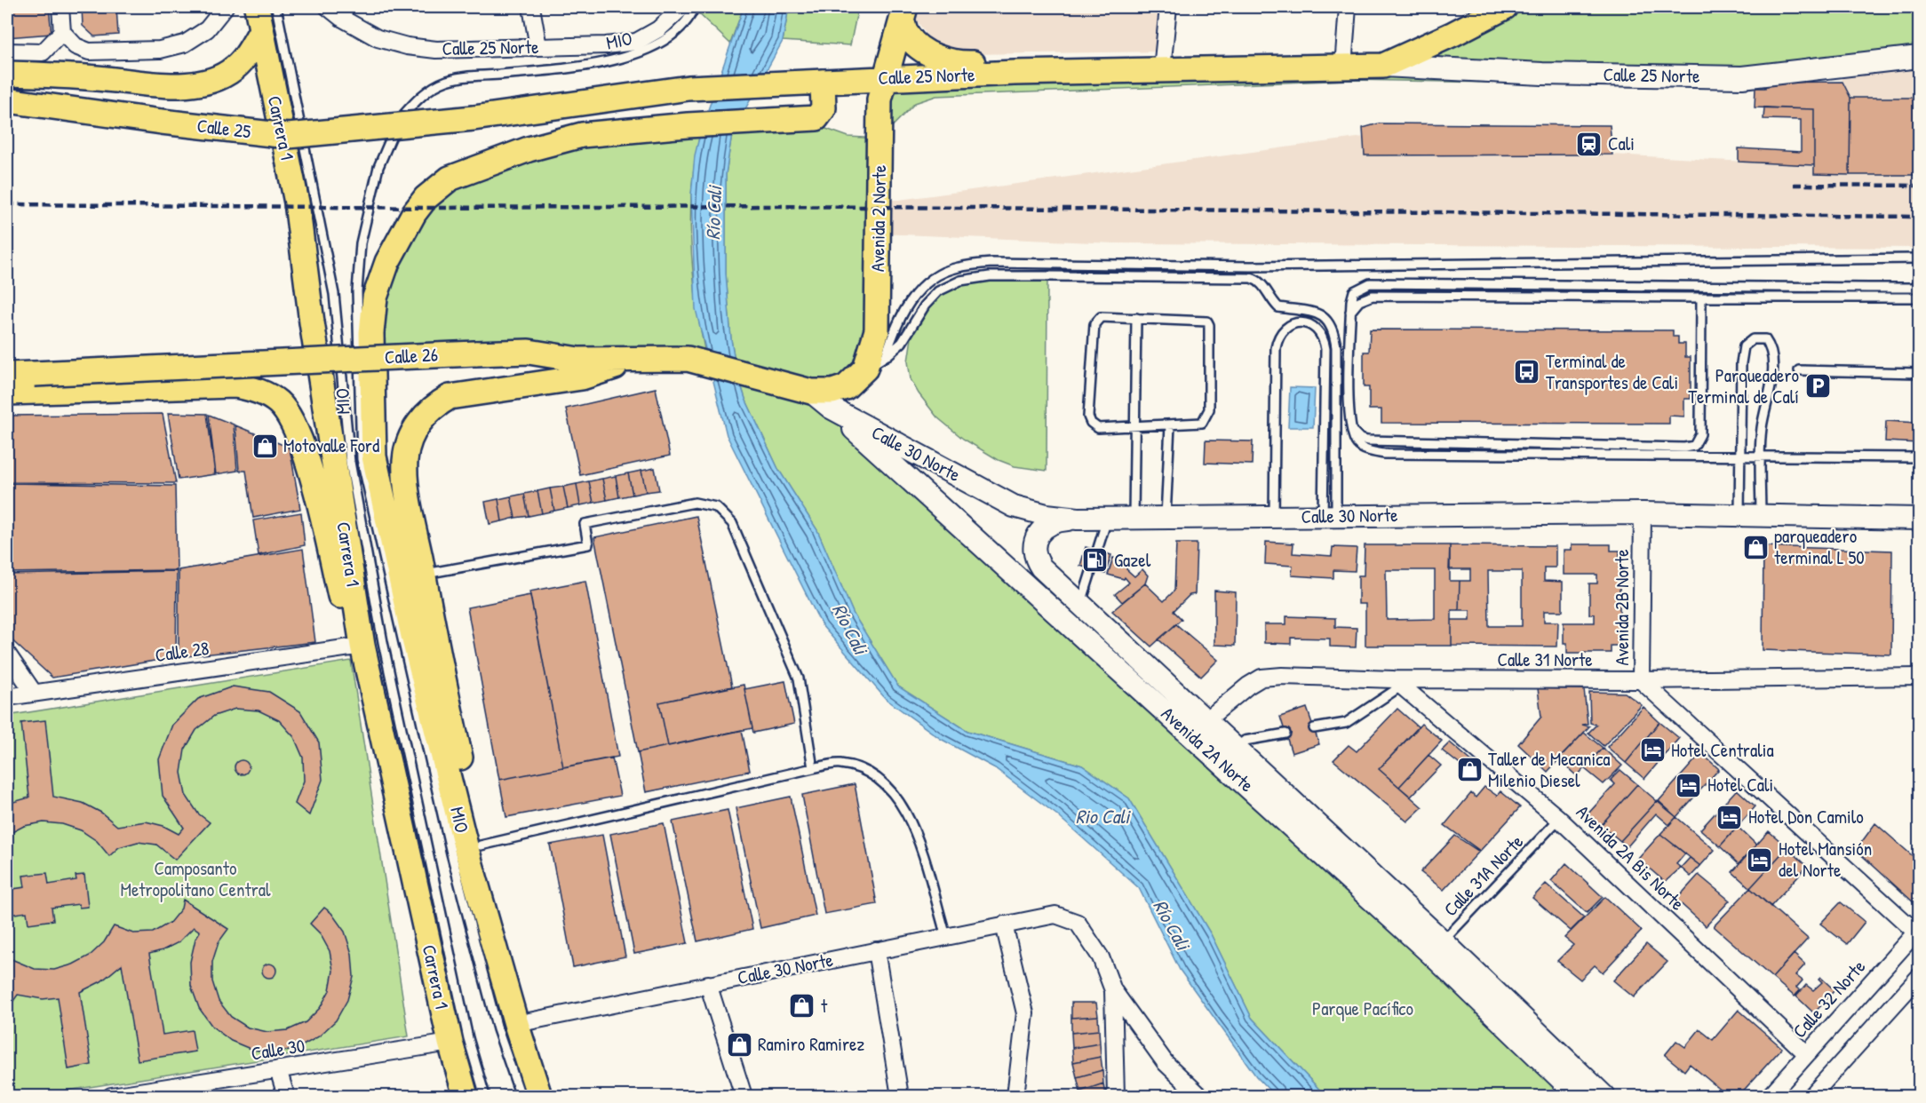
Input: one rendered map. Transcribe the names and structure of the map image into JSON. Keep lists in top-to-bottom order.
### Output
{
  "streets": {
    "main road": [
      "Calle 25 Norte",
      "Carrera 1",
      "Calle 25",
      "Avenida 2 Norte",
      "Calle 26",
      "Calle 30 Norte",
      "Avenida 2A Norte"
    ],
    "street": [
      "Avenida 2B Norte",
      "Calle 28",
      "Calle 31 Norte",
      "Avenida 2A Bis Norte",
      "Calle 32 Norte",
      "Calle 30"
    ],
    "lane": ["MIO", "Calle 31A Norte"]
  },
  "crossings": [
    ["Calle 25 Norte", "Calle 25"],
    ["Calle 25 Norte", "Avenida 2 Norte"],
    ["Carrera 1", "Calle 28"],
    ["Carrera 1", "Calle 30"],
    ["Avenida 2 Norte", "Calle 26"],
    ["Avenida 2 Norte", "Calle 30 Norte"],
    ["Calle 26", "Calle 30 Norte"],
    ["Calle 30 Norte", "Avenida 2B Norte"],
    ["Calle 30 Norte", "Avenida 2A Norte"],
    ["Avenida 2B Norte", "Calle 31 Norte"],
    ["Avenida 2B Norte", "Calle 32 Norte"],
    ["Calle 31 Norte", "Avenida 2A Norte"],
    ["Calle 31 Norte", "Avenida 2A Bis Norte"],
    ["Avenida 2A Norte", "Calle 31A Norte"],
    ["Avenida 2A Bis Norte", "Calle 31A Norte"],
    ["Avenida 2A Bis Norte", "Calle 32 Norte"]
  ],
  "water": ["Río Cali", "Rio Cali"],
  "parks": ["Camposanto Metropolitano Central", "Parque Pacífico"],
  "places": {
    "station": ["Cali"],
    "bus stop": ["Terminal de Transportes de Cali"],
    "parking": ["Parqueadero Terminal de Calí"],
    "shop": [
      "Motovalle Ford",
      "parqueadero terminal L 50",
      "Taller de Mecanica Milenio Diesel",
      "t",
      "Ramiro Ramirez"
    ],
    "fuel station": ["Gazel"],
    "hotel": [
      "Hotel Centralia",
      "Hotel Cali",
      "Hotel Don Camilo",
      "Hotel Mansión del Norte"
    ]
  }
}
